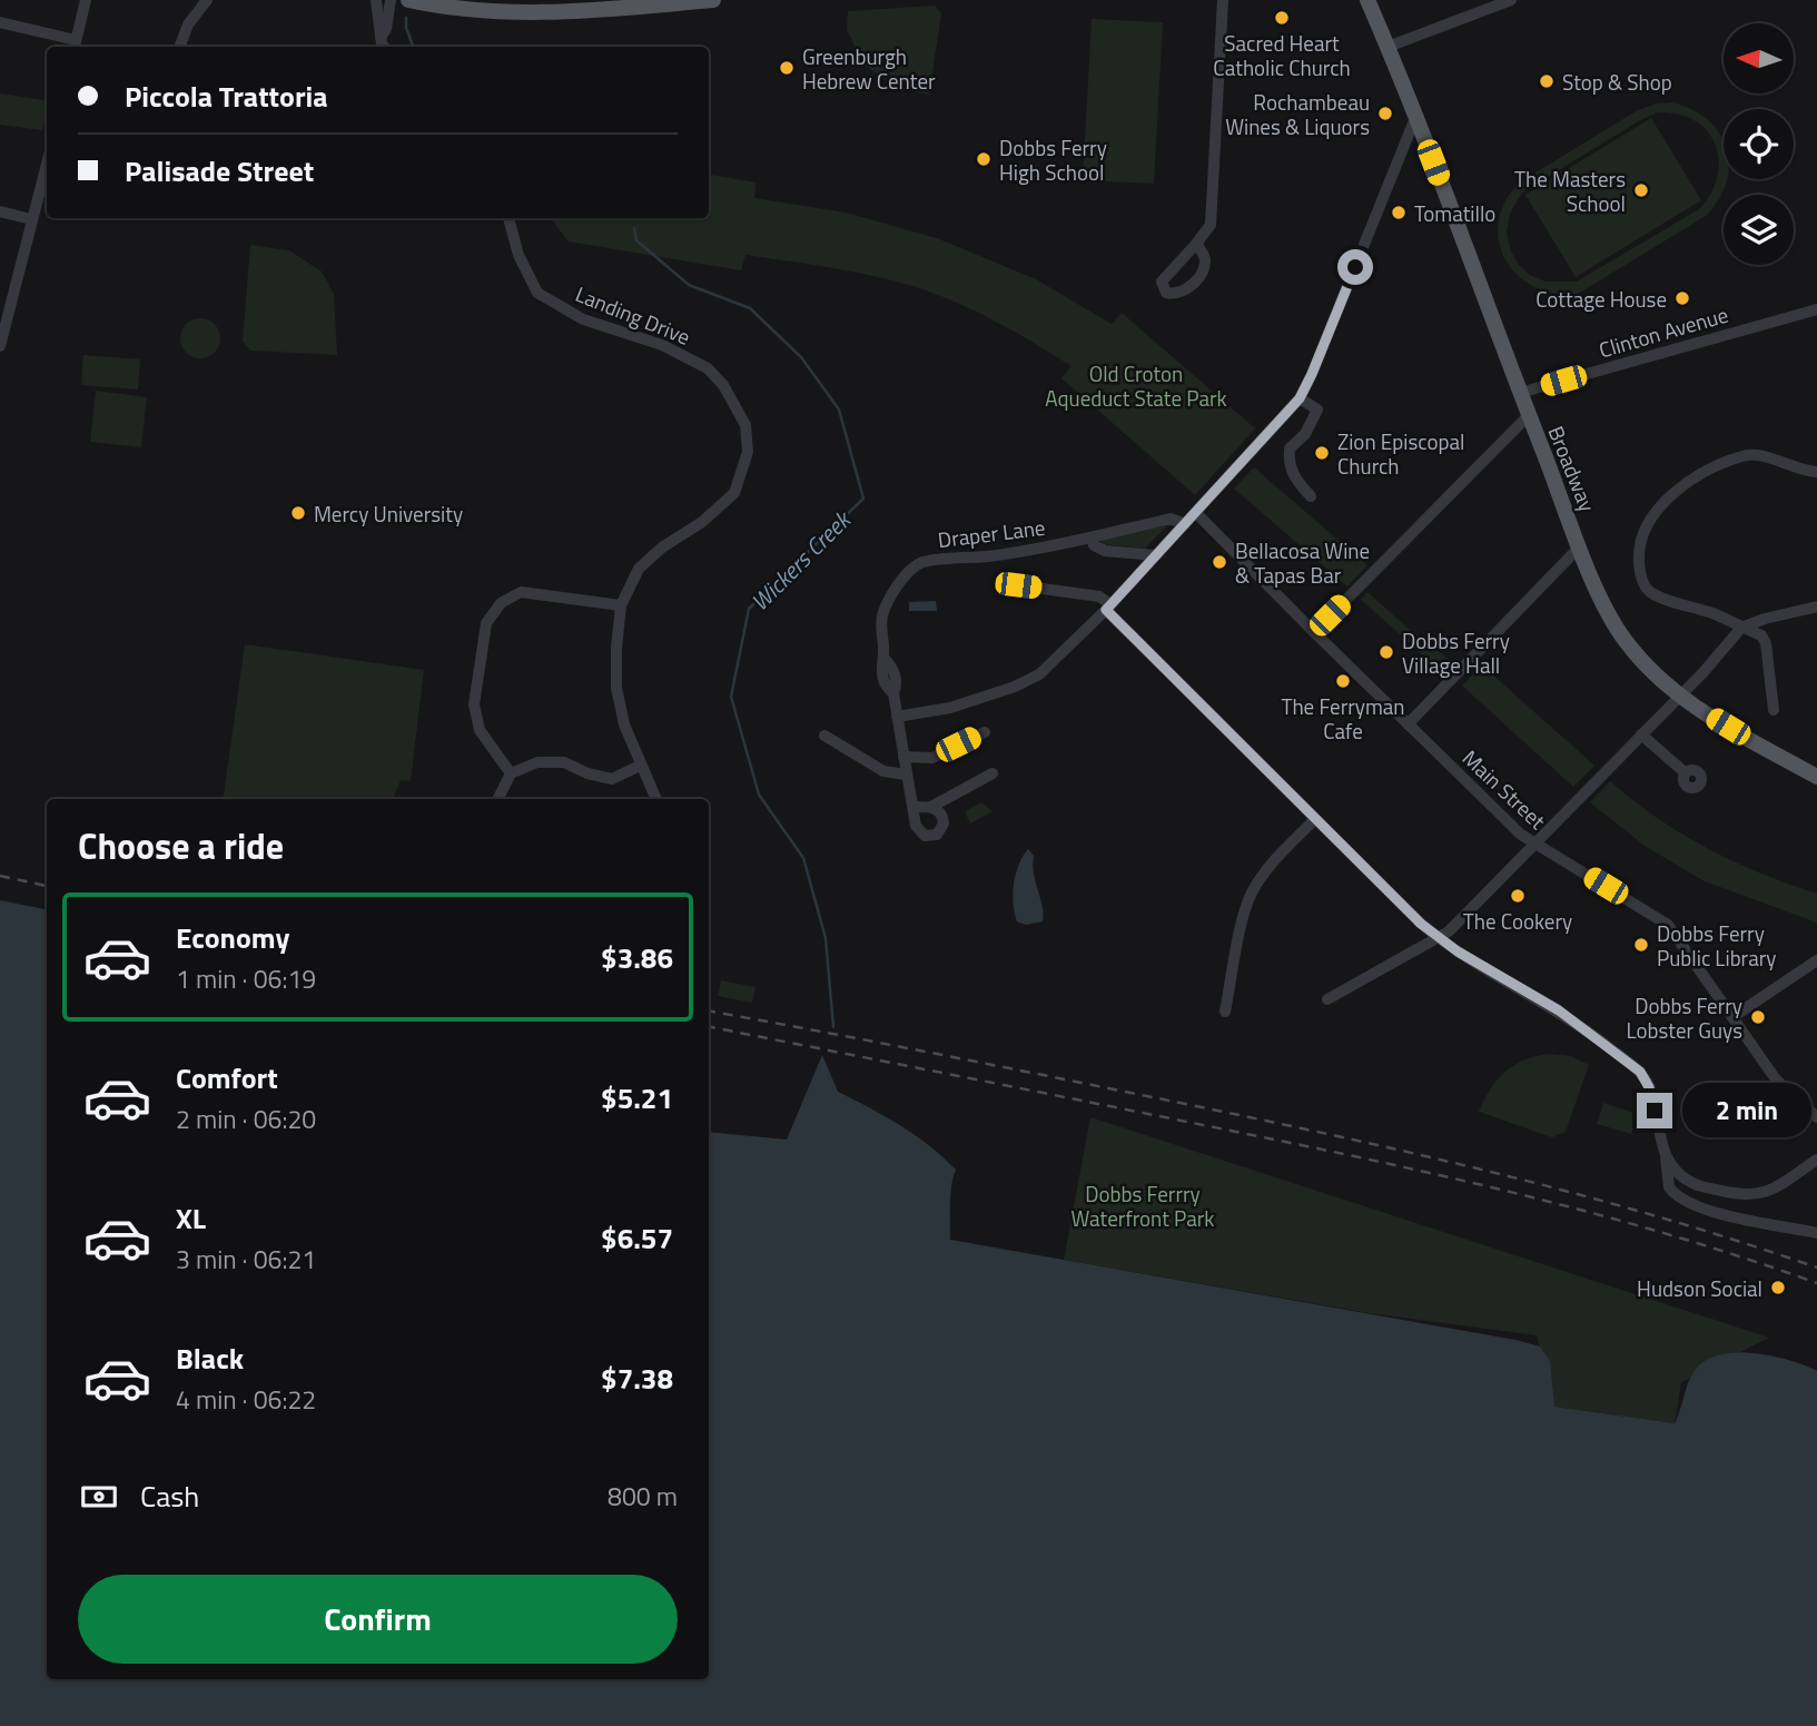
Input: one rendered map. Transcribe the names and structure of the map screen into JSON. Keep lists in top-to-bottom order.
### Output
{
  "streets": {
    "main road": ["Broadway"],
    "street": [
      "Landing Drive",
      "Clinton Avenue",
      "Draper Lane",
      "Main Street"
    ]
  },
  "crossings": [
    ["Clinton Avenue", "Broadway"]
  ],
  "water": ["Wickers Creek"],
  "parks": ["Old Croton Aqueduct State Park", "Dobbs Ferrry Waterfront Park"],
  "places": [
    "Sacred Heart Catholic Church",
    "Greenburgh Hebrew Center",
    "Stop & Shop",
    "Rochambeau Wines & Liquors",
    "Dobbs Ferry High School",
    "The Masters School",
    "Tomatillo",
    "Cottage House",
    "Zion Episcopal Church",
    "Mercy University",
    "Bellacosa Wine & Tapas Bar",
    "Dobbs Ferry Village Hall",
    "The Ferryman Cafe",
    "The Cookery",
    "Dobbs Ferry Public Library",
    "Dobbs Ferry Lobster Guys",
    "Hudson Social"
  ],
  "north": "left",
  "page": {
    "banner": ["Piccola Trattoria", "Palisade Street"],
    "heading": "Choose a ride",
    "list": [
      {
        "name": "Economy",
        "note": "1 min · 06:19",
        "value": "$3.86"
      },
      {
        "name": "Comfort",
        "note": "2 min · 06:20",
        "value": "$5.21"
      },
      {
        "name": "XL",
        "note": "3 min · 06:21",
        "value": "$6.57"
      },
      {
        "name": "Black",
        "note": "4 min · 06:22",
        "value": "$7.38"
      }
    ],
    "bubble": "2 min",
    "pay": ["Cash", "800 m"],
    "buttons": "Confirm"
  }
}
